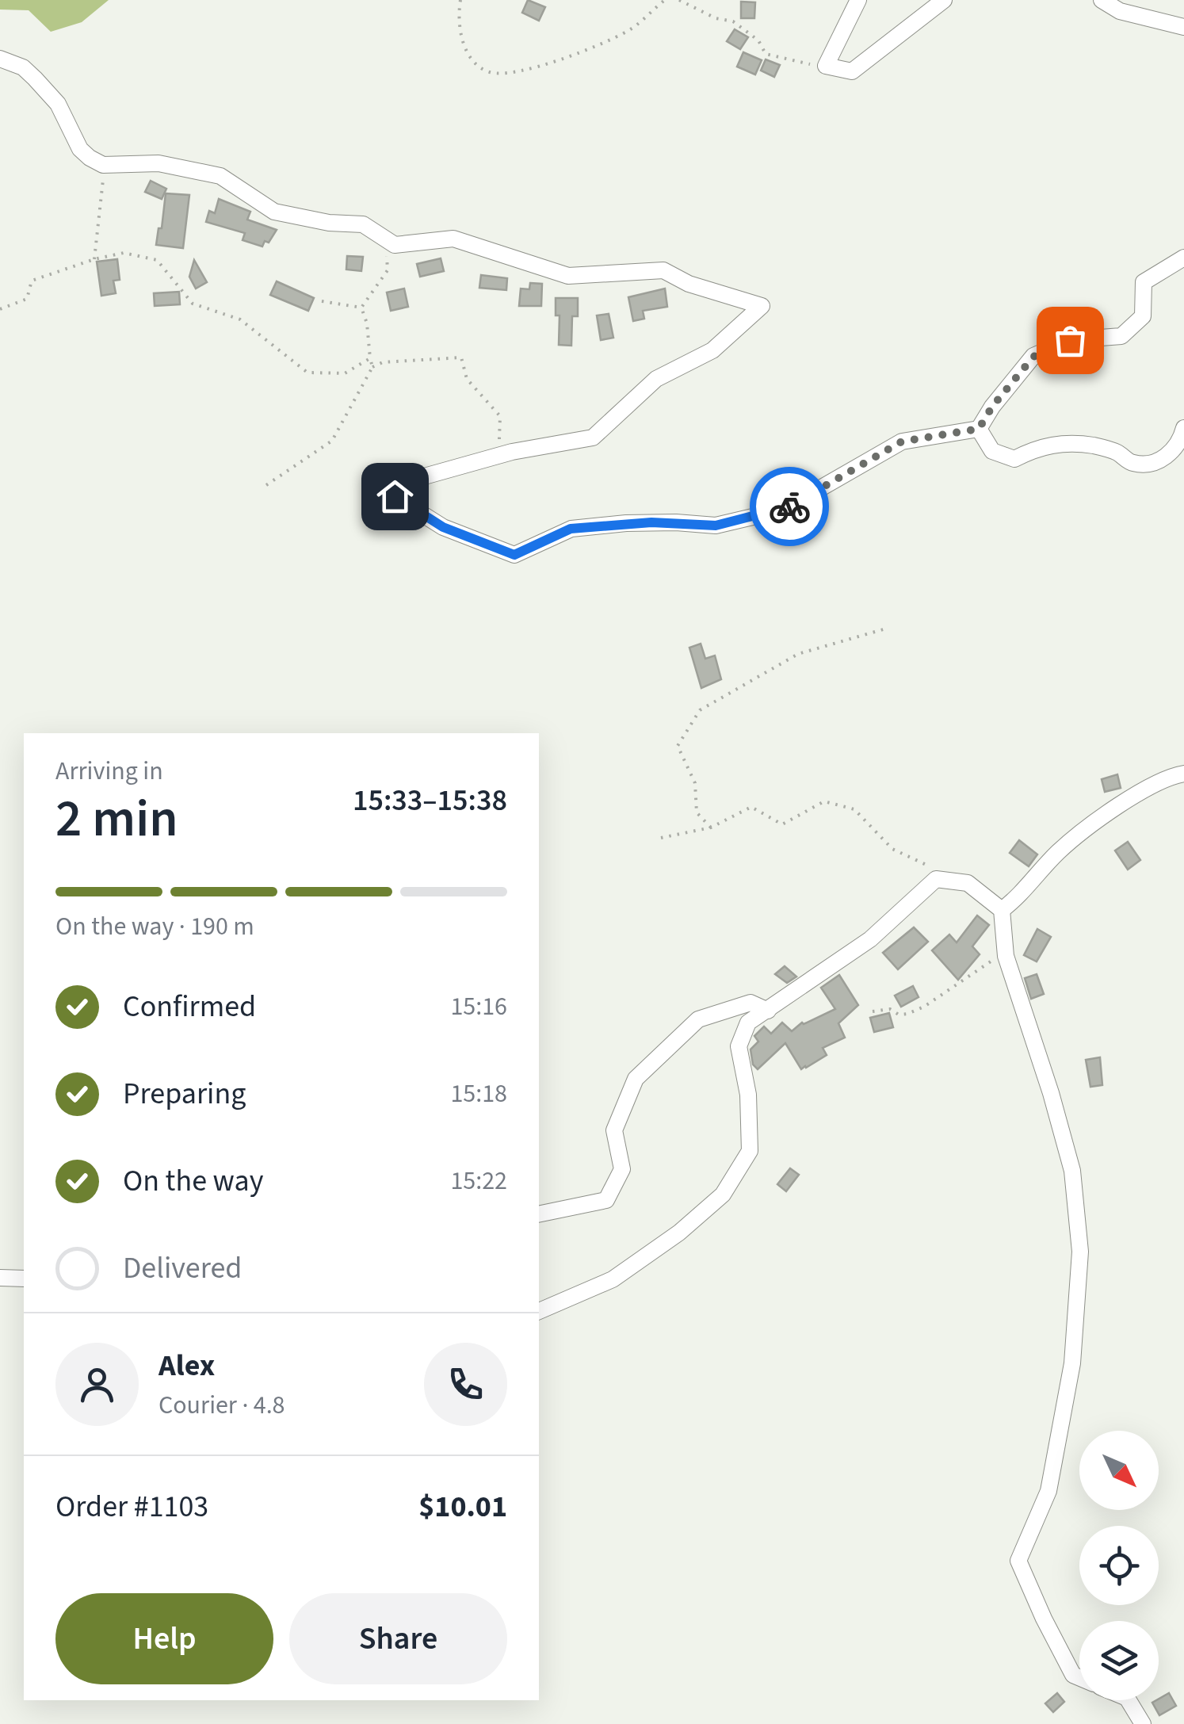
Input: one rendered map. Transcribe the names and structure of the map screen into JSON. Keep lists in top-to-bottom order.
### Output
{
  "north": "bottom right",
  "page": {
    "heading": ["2 min", "Arriving in", "15:33–15:38"],
    "panel": [
      "Alex",
      "Courier · 4.8",
      "Order #1103",
      "$10.01"
    ],
    "bar": "On the way · 190 m",
    "list": [
      ["Confirmed", "15:16"],
      ["Preparing", "15:18"],
      ["On the way", "15:22"],
      "Delivered"
    ],
    "buttons": ["Help", "Share"]
  }
}
